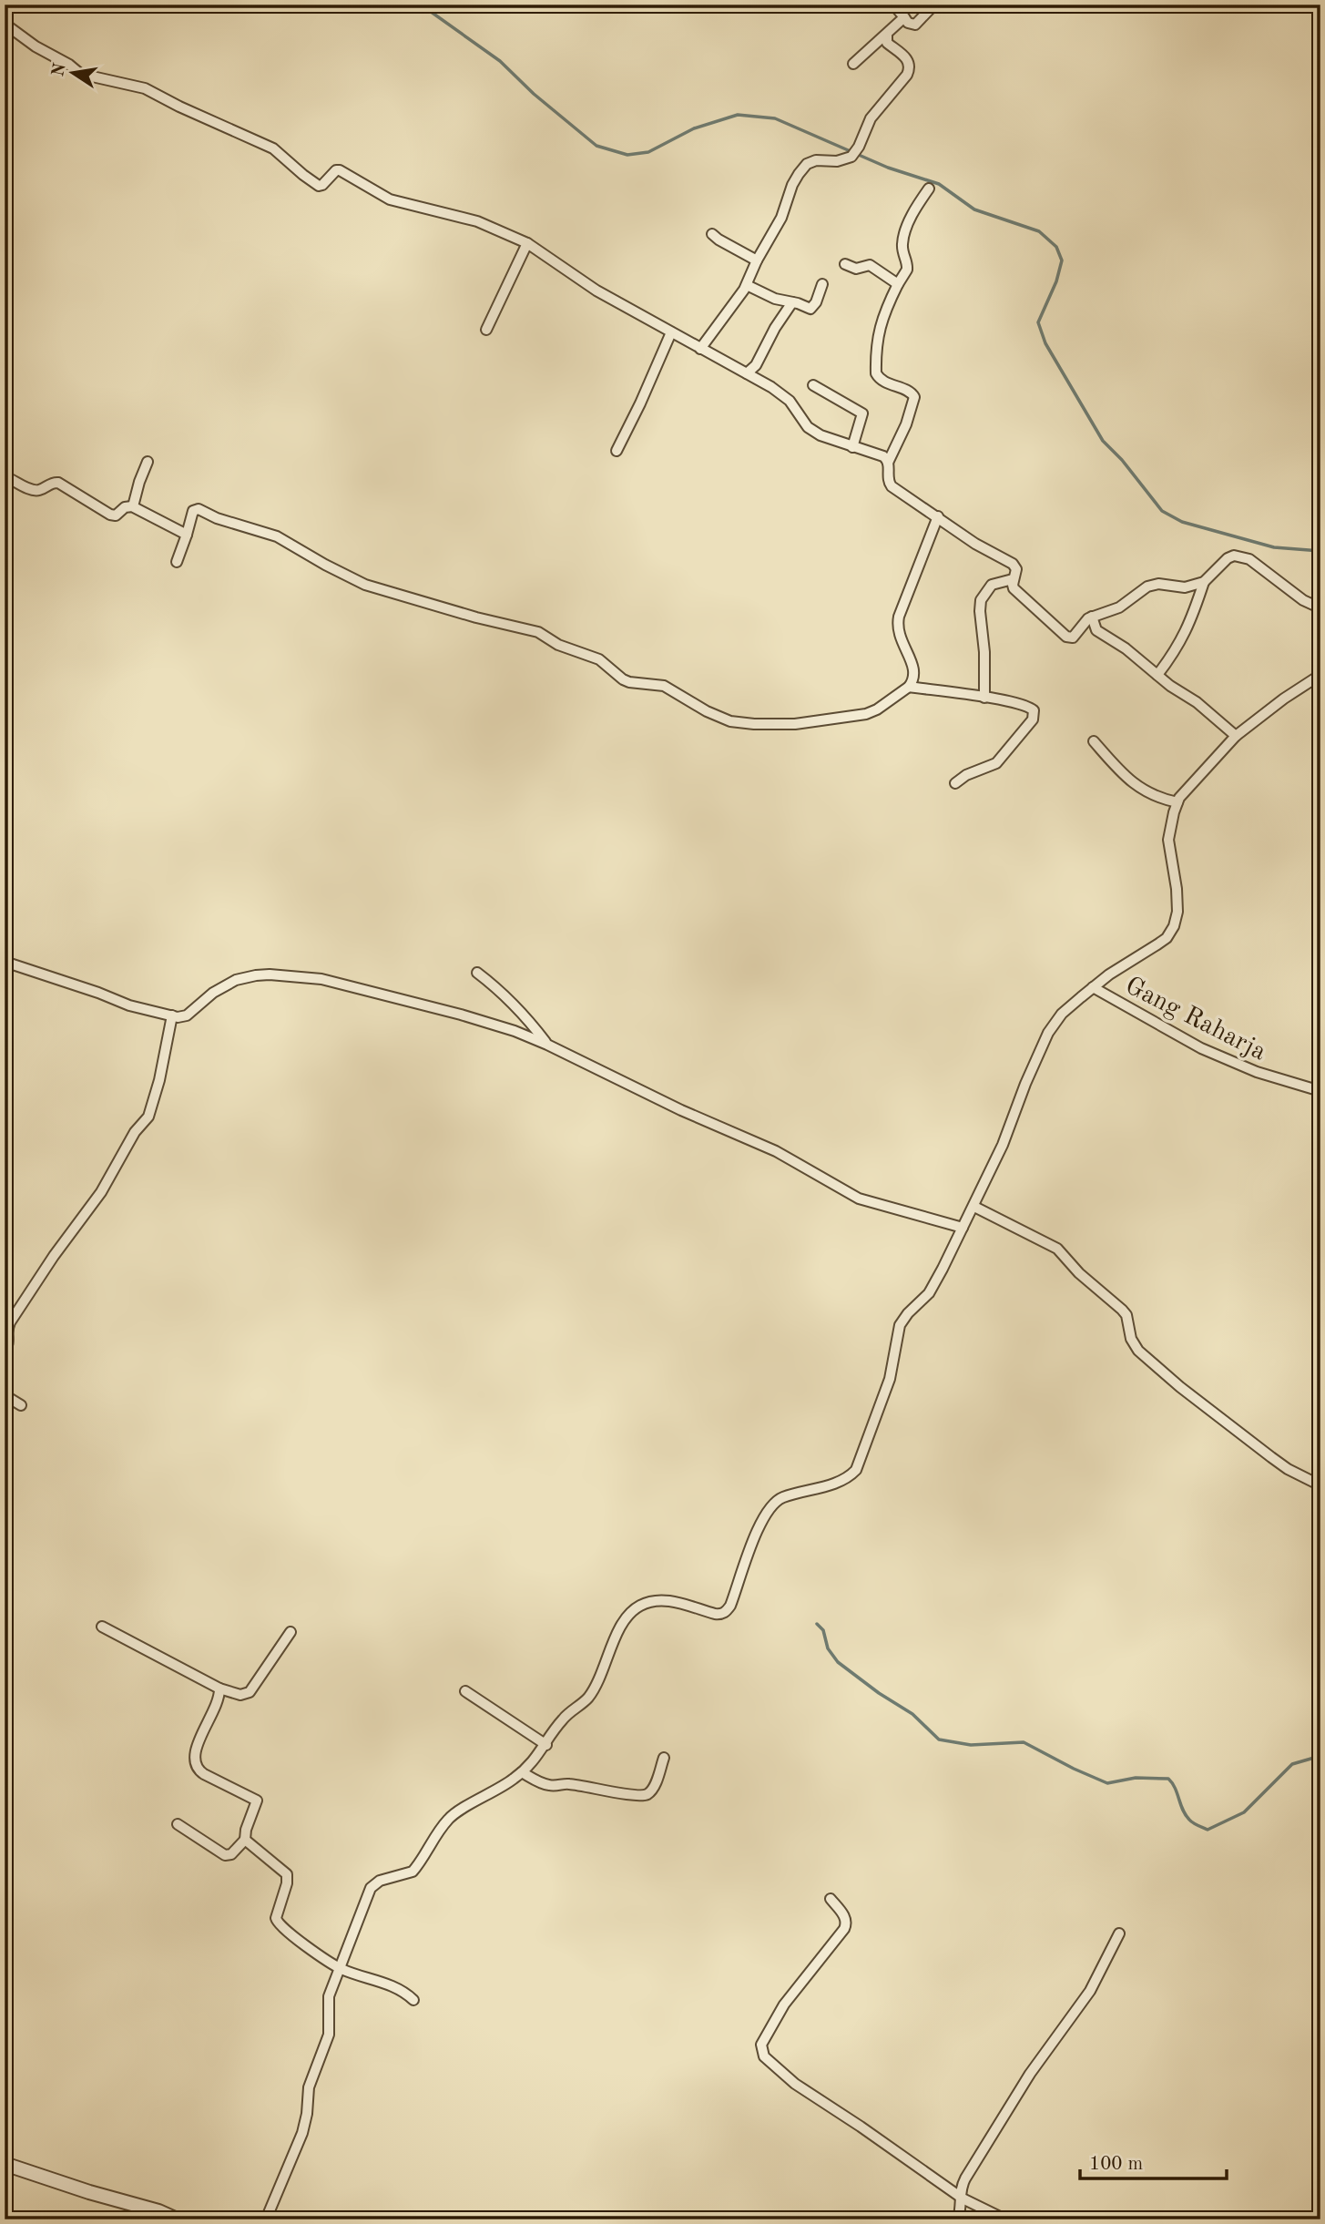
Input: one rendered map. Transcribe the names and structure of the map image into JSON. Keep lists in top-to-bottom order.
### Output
{
  "streets": {
    "street": ["Gang Raharja"]
  },
  "scale_bar": "100 m",
  "north": "left"
}
